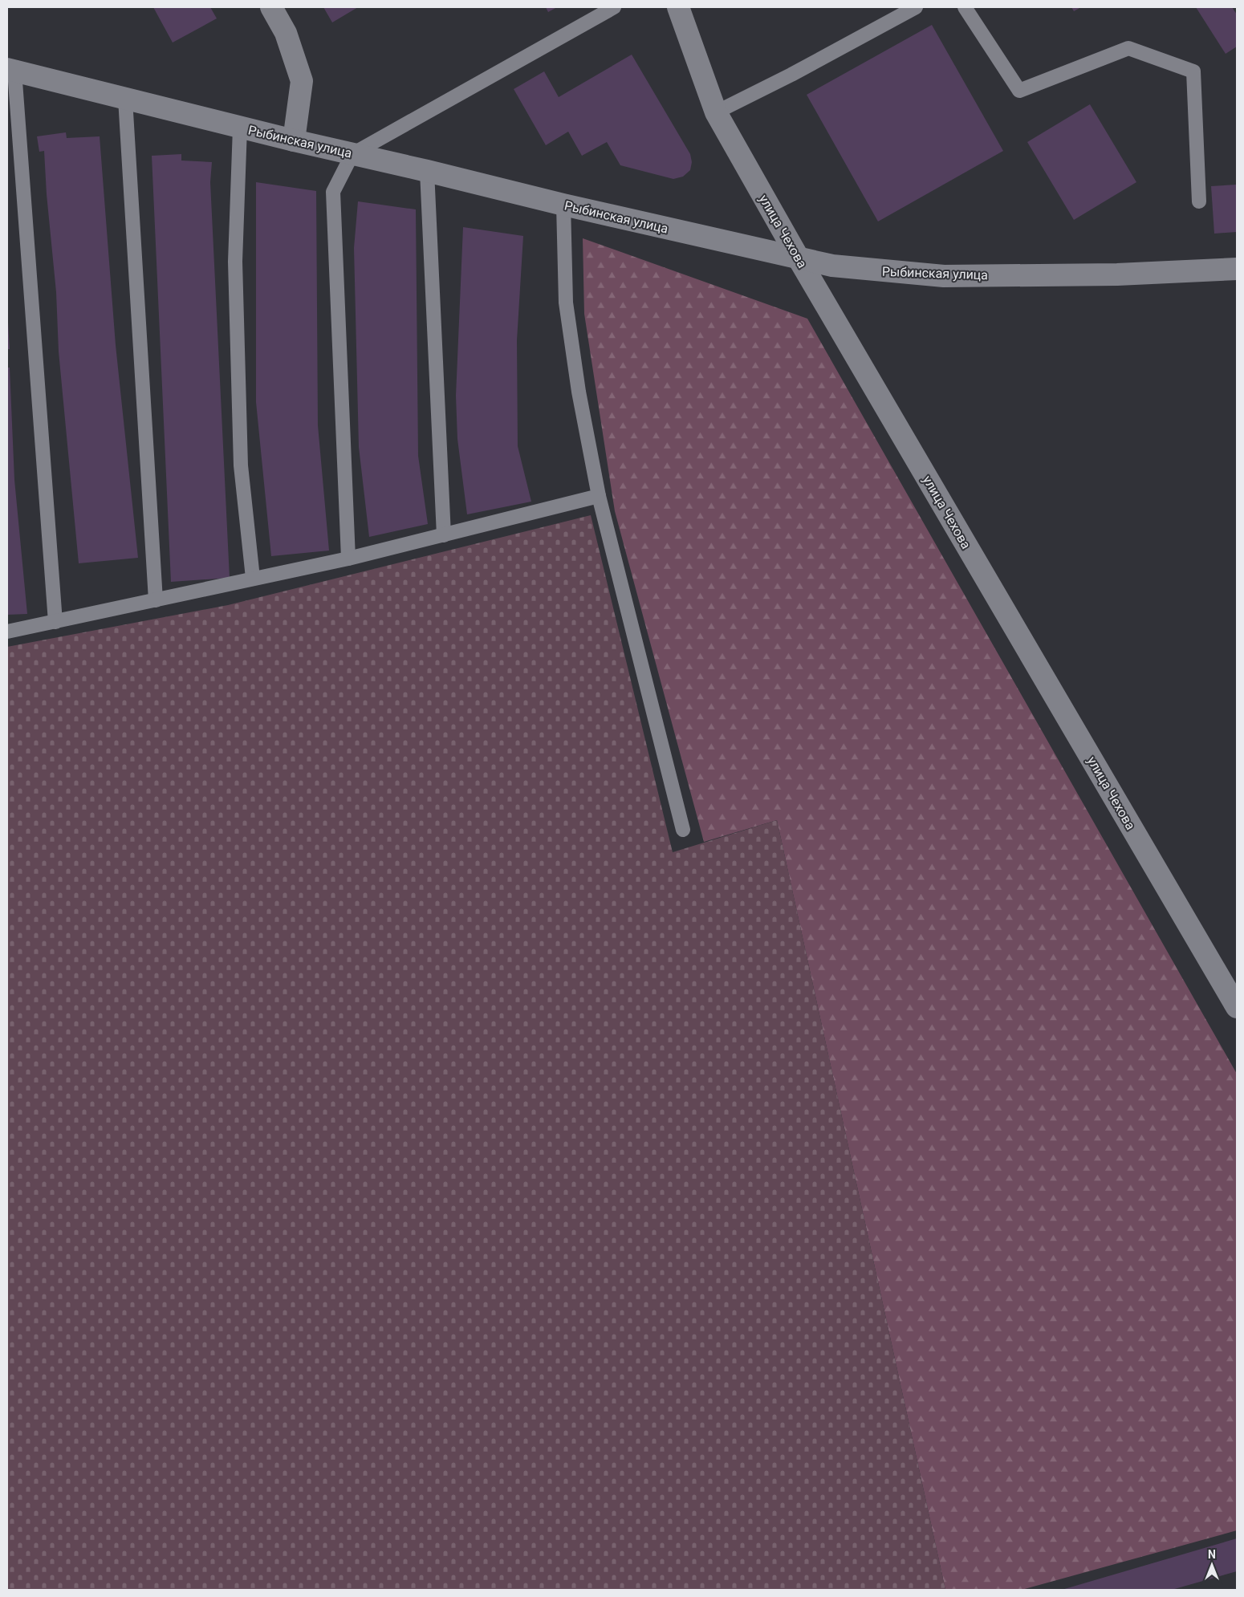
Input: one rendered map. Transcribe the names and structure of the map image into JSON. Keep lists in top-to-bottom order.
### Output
{
  "streets": {
    "street": ["Рыбинская улица", "улица Чехова"]
  },
  "crossings": [
    ["Рыбинская улица", "улица Чехова"]
  ],
  "north": "top"
}
